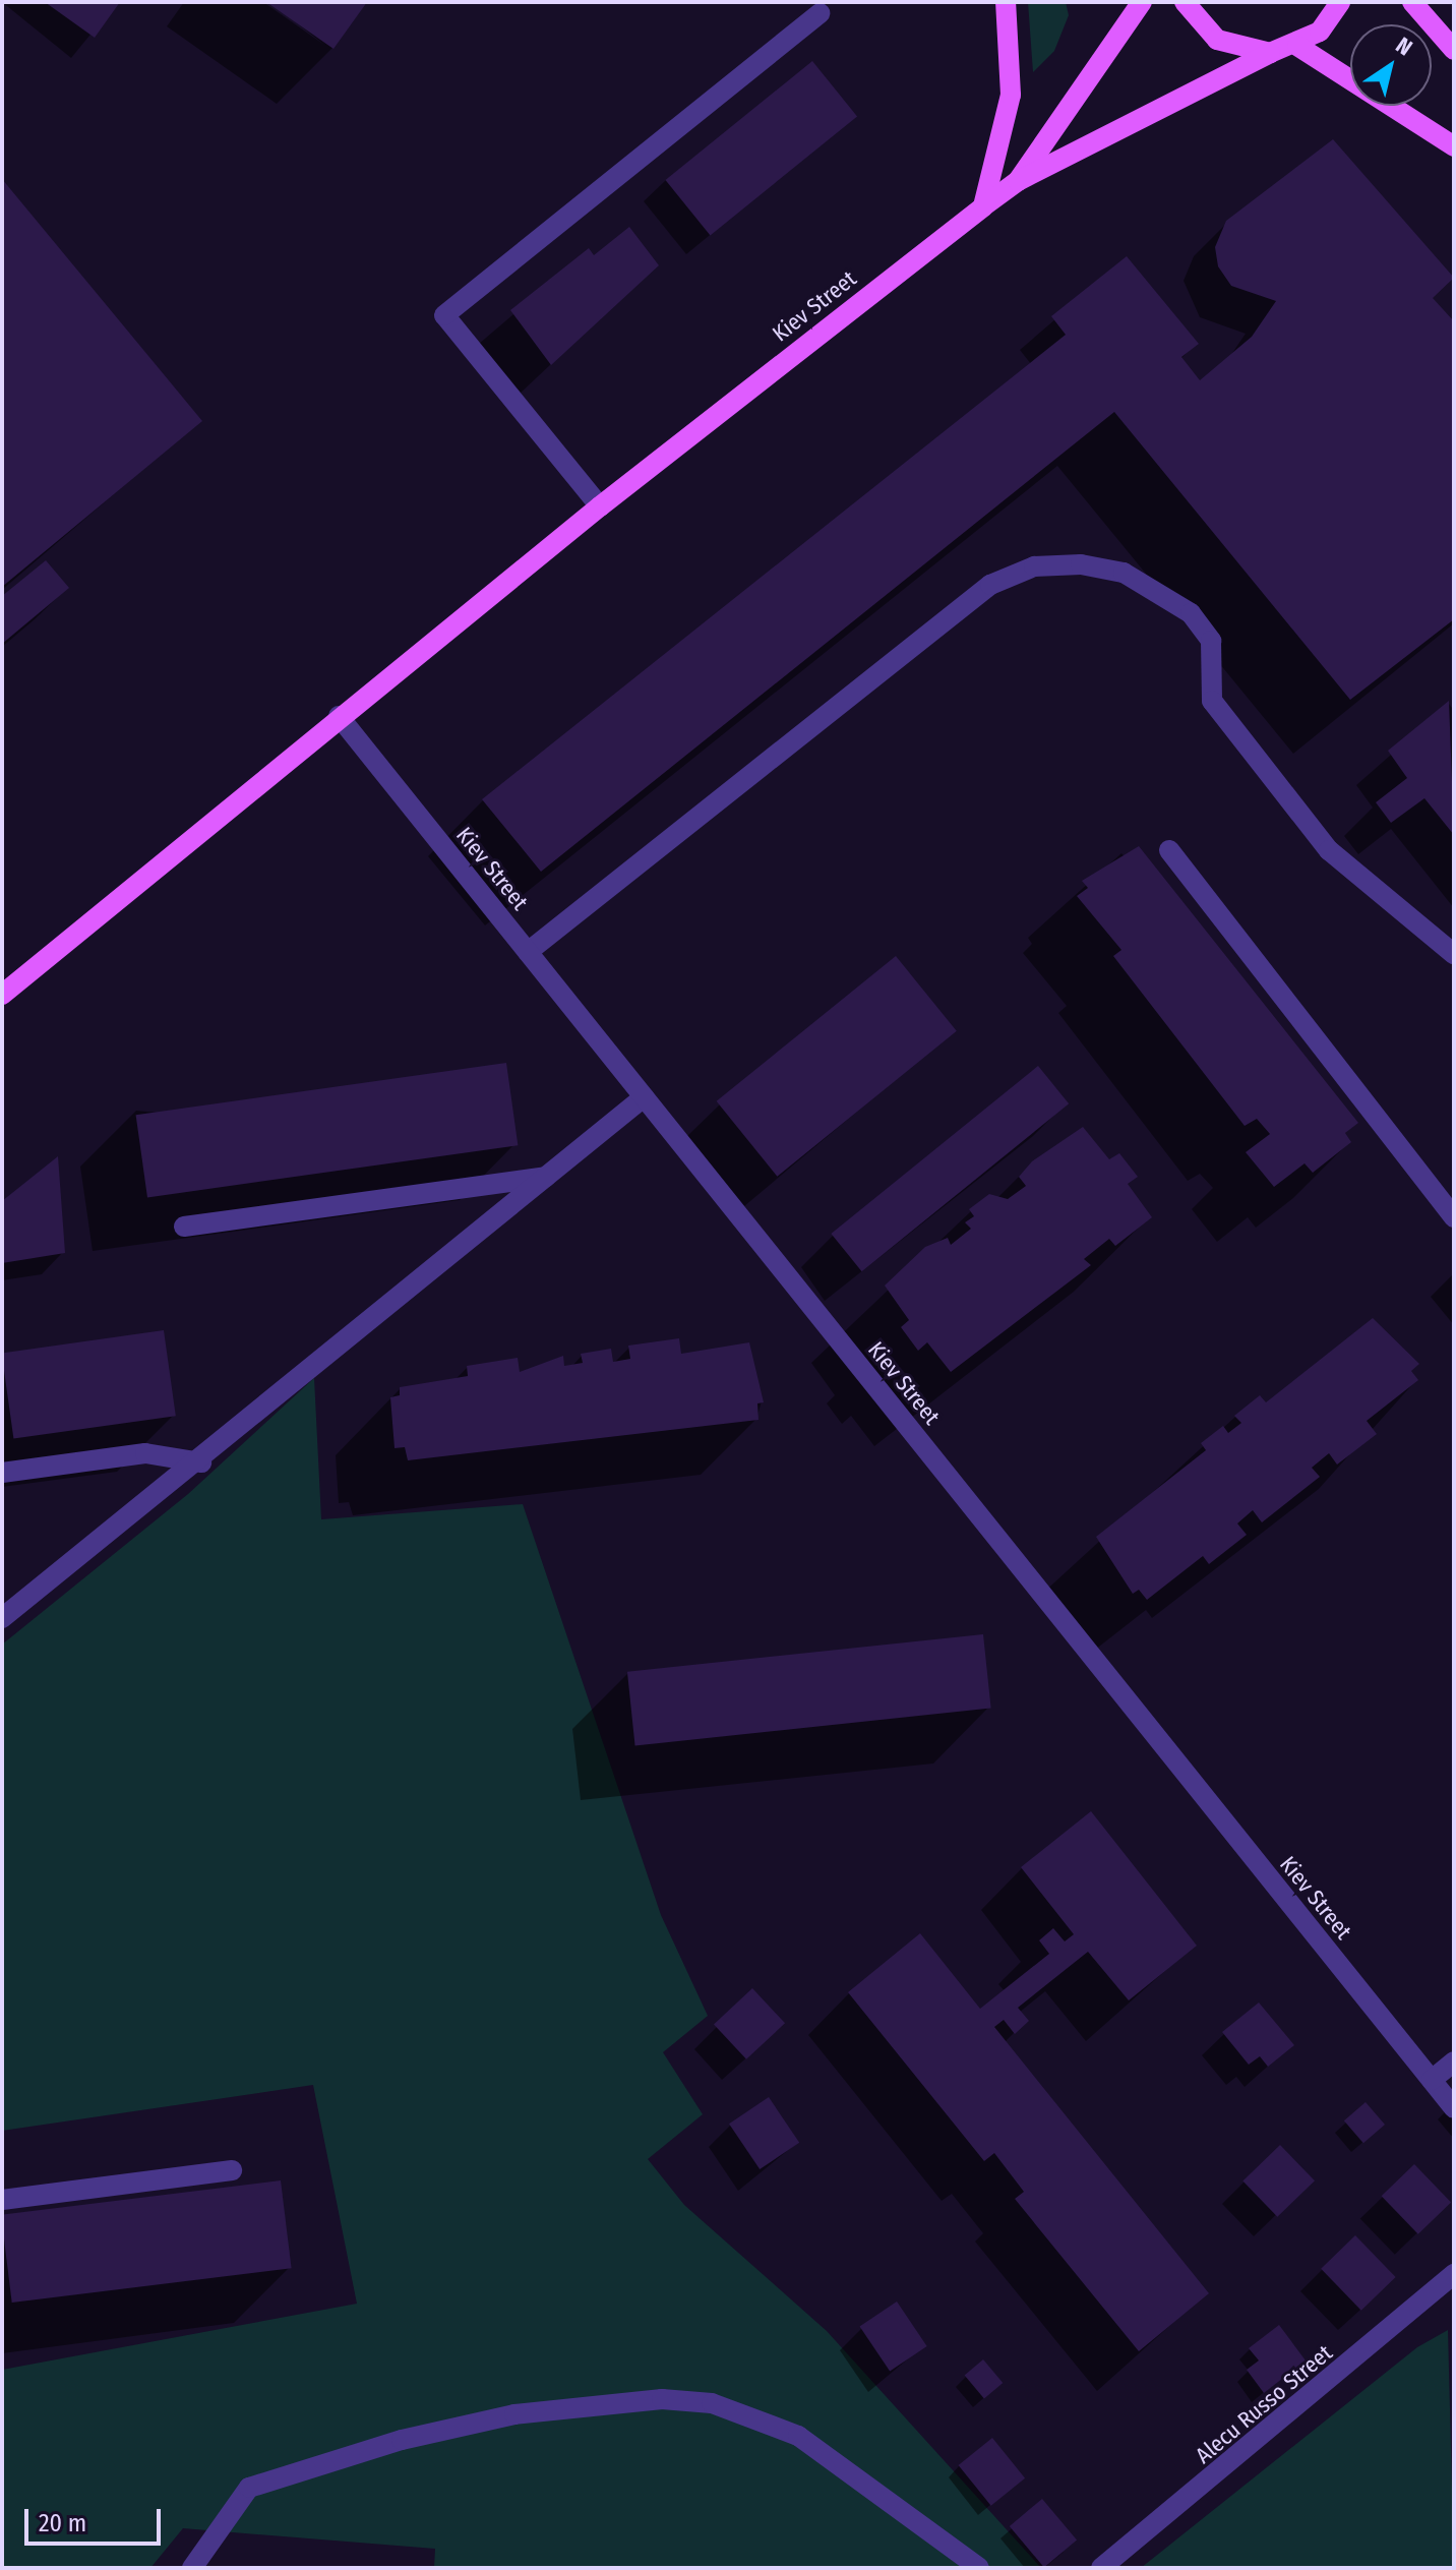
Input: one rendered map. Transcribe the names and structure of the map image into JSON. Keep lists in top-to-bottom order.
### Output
{
  "streets": {
    "main road": ["Kiev Street"],
    "street": ["Alecu Russo Street"]
  },
  "scale_bar": "20 m",
  "north": "top right"
}
